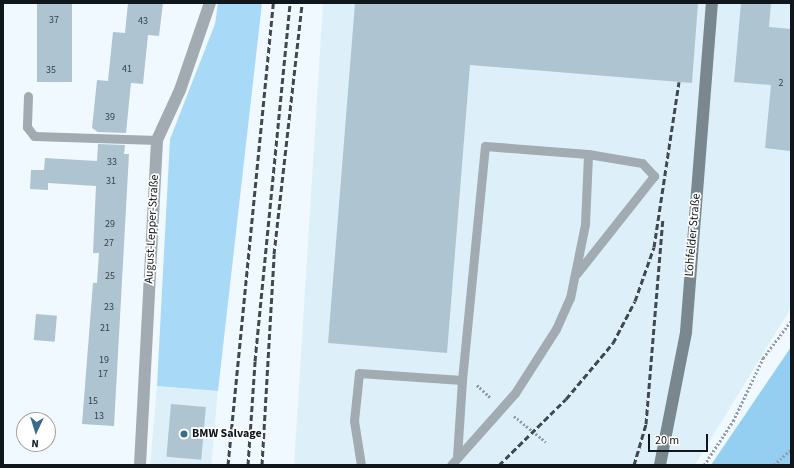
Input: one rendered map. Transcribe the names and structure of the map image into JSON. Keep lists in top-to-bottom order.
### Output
{
  "streets": {
    "street": ["August-Lepper-Straße", "Lohfelder Straße"]
  },
  "places": ["BMW Salvage"],
  "house_numbers": [
    "37",
    "43",
    "41",
    "35",
    "2",
    "39",
    "33",
    "31",
    "29",
    "27",
    "25",
    "23",
    "21",
    "19",
    "17",
    "15",
    "13"
  ],
  "scale_bar": "20 m",
  "north": "bottom"
}
